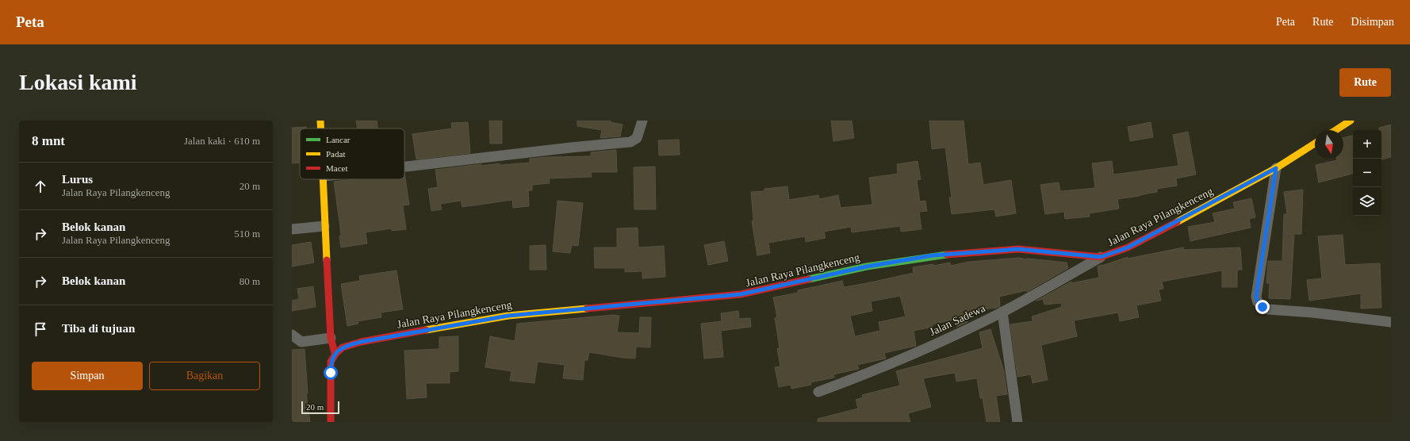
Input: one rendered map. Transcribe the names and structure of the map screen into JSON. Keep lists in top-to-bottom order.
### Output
{
  "streets": {
    "main road": ["Jalan Raya Pilangkenceng"],
    "street": ["Jalan Sadewa"]
  },
  "crossings": [
    ["Jalan Raya Pilangkenceng", "Jalan Sadewa"]
  ],
  "legend": ["Lancar", "Padat", "Macet"],
  "scale_bar": "20 m",
  "north": "bottom",
  "page": {
    "header": "Peta",
    "nav": ["Peta", "Rute", "Disimpan"],
    "buttons": [
      "Rute",
      ["Simpan", "Bagikan"]
    ],
    "title": "Lokasi kami",
    "heading": ["8 mnt", "Jalan kaki · 610 m"],
    "map_buttons": ["+", "−"],
    "list": [
      ["Lurus", "Jalan Raya Pilangkenceng", "20 m"],
      ["Belok kanan", "Jalan Raya Pilangkenceng", "510 m"],
      ["Belok kanan", "80 m"],
      "Tiba di tujuan"
    ],
    "scale": "20 m"
  }
}
